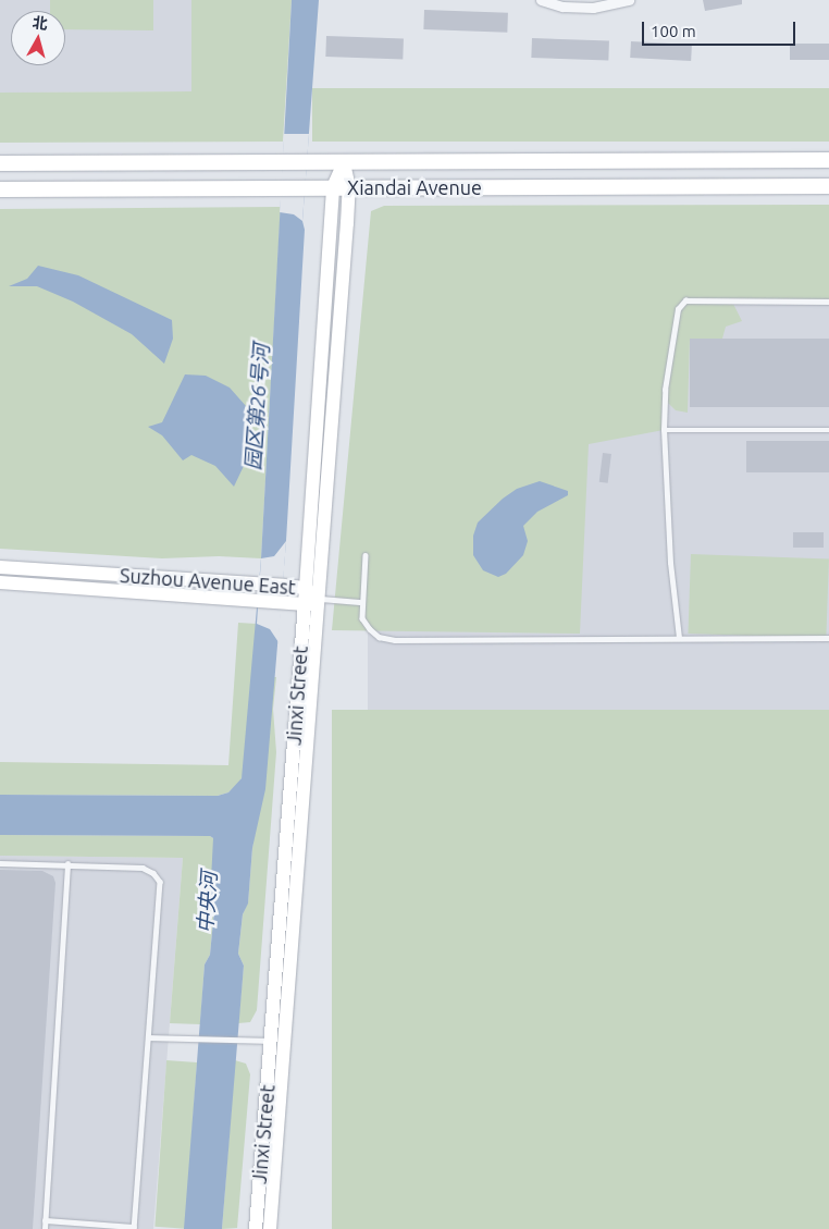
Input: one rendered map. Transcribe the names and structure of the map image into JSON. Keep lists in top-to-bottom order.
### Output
{
  "streets": {
    "main road": ["Xiandai Avenue", "Suzhou Avenue East", "Jinxi Street"]
  },
  "crossings": [
    ["Xiandai Avenue", "Jinxi Street"],
    ["Suzhou Avenue East", "Jinxi Street"]
  ],
  "water": ["园区第26号河", "中央河"],
  "scale_bar": "100 m",
  "north": "top"
}
